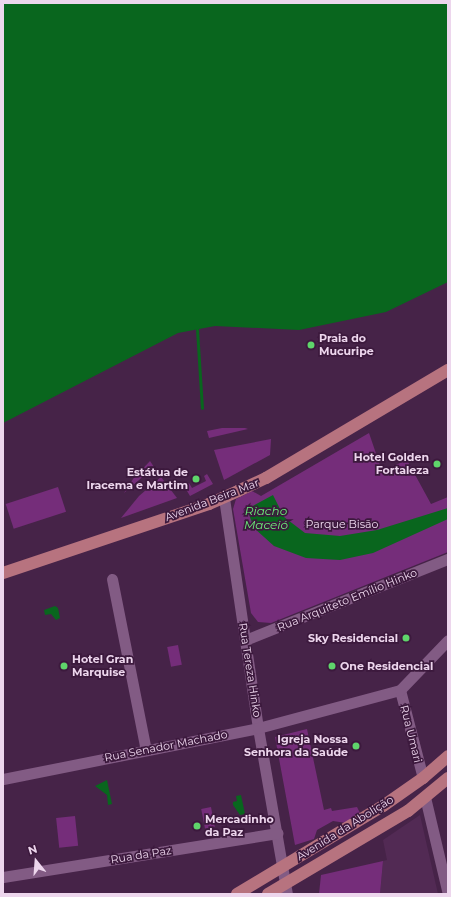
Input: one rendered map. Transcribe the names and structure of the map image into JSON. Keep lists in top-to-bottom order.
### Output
{
  "streets": {
    "main road": ["Avenida Beira Mar", "Avenida da Abolição"],
    "street": [
      "Rua Arquiteto Emílio Hinko",
      "Rua Tereza Hinko",
      "Rua Umari",
      "Rua Senador Machado",
      "Rua da Paz"
    ]
  },
  "crossings": [
    ["Avenida Beira Mar", "Rua Tereza Hinko"],
    ["Rua Arquiteto Emílio Hinko", "Rua Tereza Hinko"],
    ["Rua Tereza Hinko", "Rua Senador Machado"],
    ["Rua Tereza Hinko", "Avenida da Abolição"],
    ["Rua Tereza Hinko", "Rua da Paz"],
    ["Rua Umari", "Rua Senador Machado"],
    ["Rua Umari", "Avenida da Abolição"]
  ],
  "water": ["Riacho Maceió"],
  "parks": ["Parque Bisão"],
  "places": [
    "Praia do Mucuripe",
    "Hotel Golden Fortaleza",
    "Estátua de Iracema e Martim",
    "Sky Residencial",
    "Hotel Gran Marquise",
    "One Residencial",
    "Igreja Nossa Senhora da Saúde",
    "Mercadinho da Paz"
  ],
  "north": "top"
}
